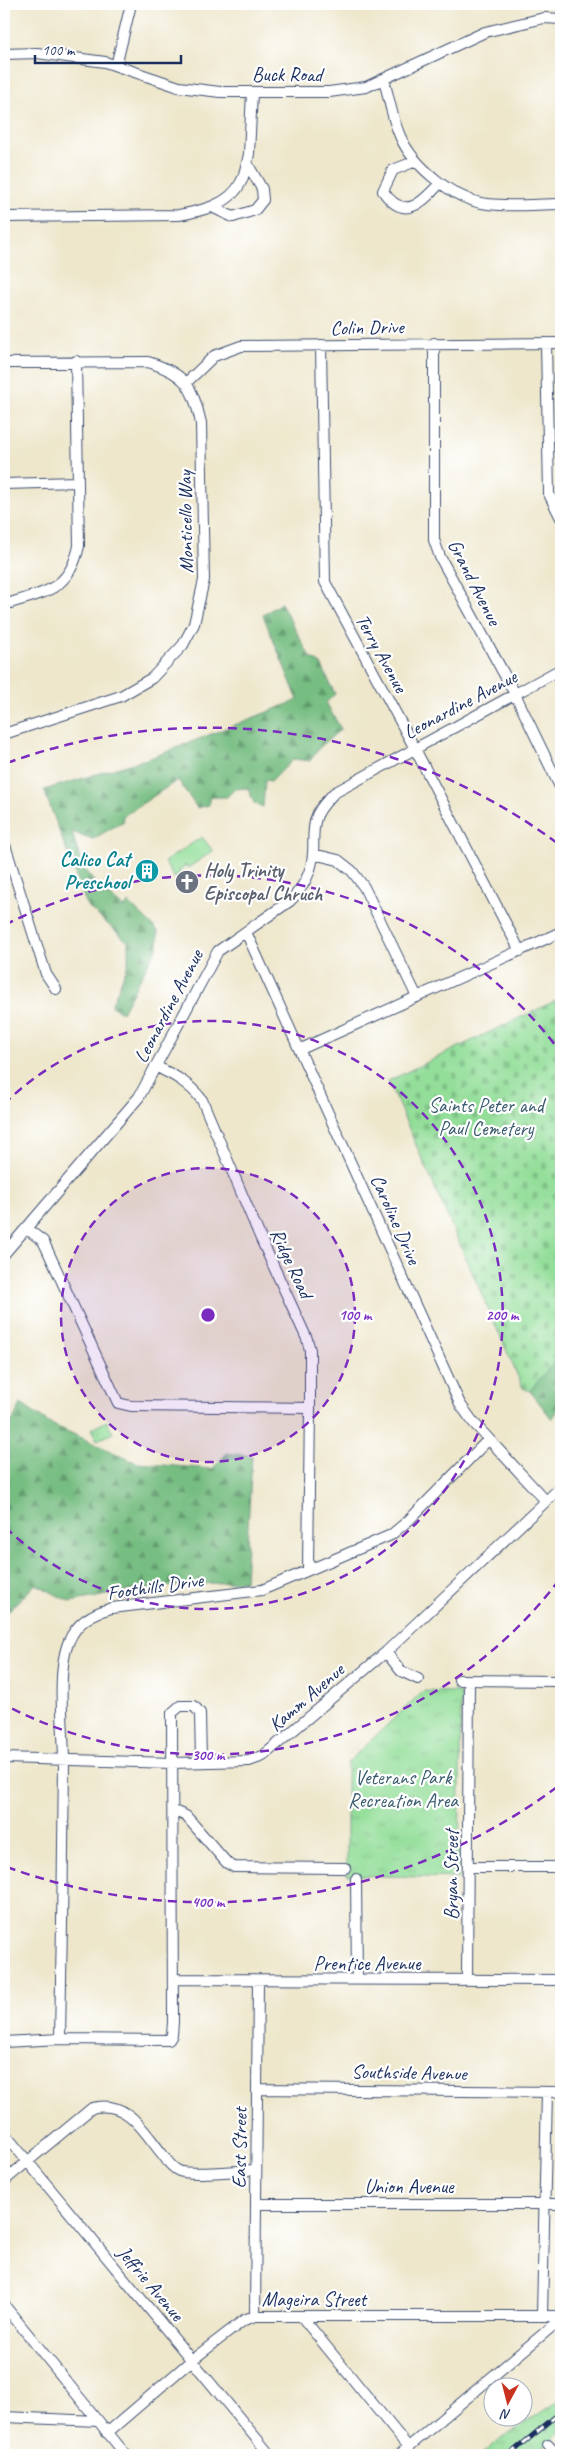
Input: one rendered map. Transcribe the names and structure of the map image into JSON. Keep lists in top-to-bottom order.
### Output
{
  "streets": {
    "street": [
      "Buck Road",
      "Colin Drive",
      "Monticello Way",
      "Grand Avenue",
      "Terry Avenue",
      "Leonardine Avenue",
      "Caroline Drive",
      "Ridge Road",
      "Foothills Drive",
      "Kamm Avenue",
      "Bryan Street",
      "Prentice Avenue",
      "Southside Avenue",
      "East Street",
      "Union Avenue",
      "Jeffrie Avenue",
      "Mageira Street"
    ]
  },
  "crossings": [
    ["Colin Drive", "Monticello Way"],
    ["Colin Drive", "Grand Avenue"],
    ["Colin Drive", "Terry Avenue"],
    ["Grand Avenue", "Leonardine Avenue"],
    ["Terry Avenue", "Leonardine Avenue"],
    ["Leonardine Avenue", "Caroline Drive"],
    ["Leonardine Avenue", "Ridge Road"],
    ["Caroline Drive", "Foothills Drive"],
    ["Caroline Drive", "Kamm Avenue"],
    ["Ridge Road", "Foothills Drive"],
    ["Foothills Drive", "Kamm Avenue"],
    ["Bryan Street", "Prentice Avenue"],
    ["Prentice Avenue", "East Street"],
    ["Southside Avenue", "East Street"],
    ["East Street", "Union Avenue"],
    ["East Street", "Mageira Street"],
    ["Jeffrie Avenue", "Mageira Street"]
  ],
  "parks": ["Saints Peter and Paul Cemetery", "Veterans Park Recreation Area"],
  "places": {
    "building": ["Calico Cat Preschool"],
    "church": ["Holy Trinity Episcopal Chruch"]
  },
  "scale_bar": "100 m",
  "north": "bottom",
  "rings": [
    "100 m",
    "200 m",
    "300 m",
    "400 m"
  ]
}
